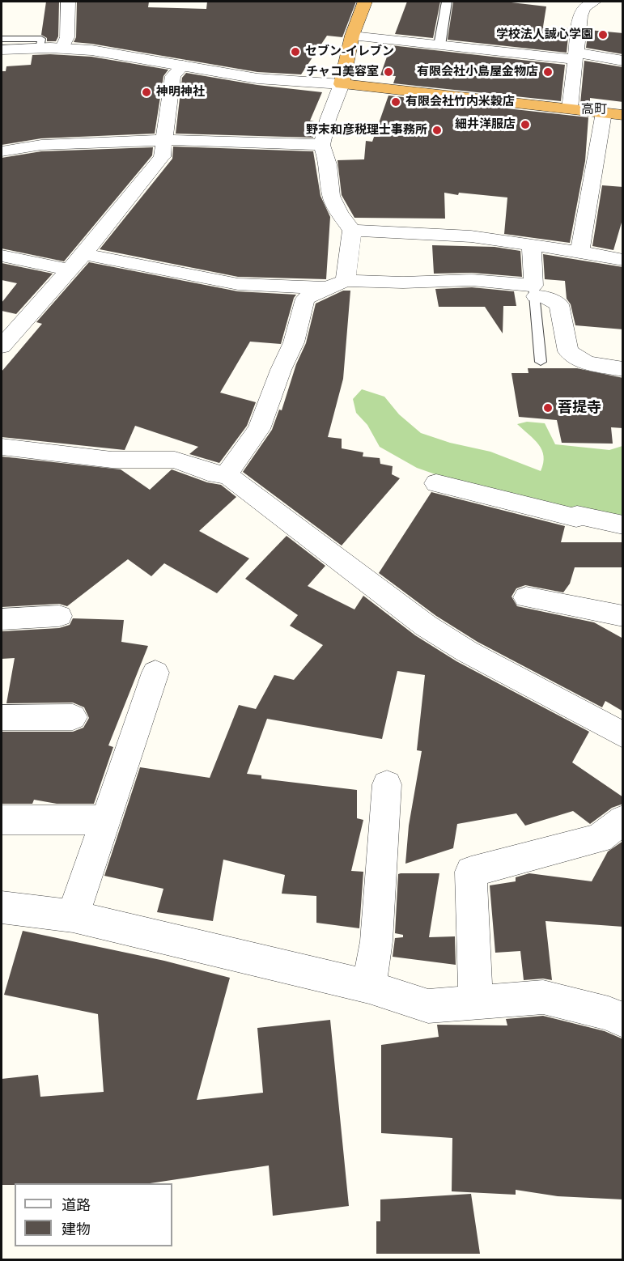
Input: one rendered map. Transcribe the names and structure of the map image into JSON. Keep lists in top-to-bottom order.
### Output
{
  "districts": ["高町"],
  "places": [
    "学校法人誠心学園",
    "セブン-イレブン",
    "チャコ美容室",
    "有限会社小島屋金物店",
    "神明神社",
    "有限会社竹内米穀店",
    "細井洋服店",
    "野末和彦税理士事務所",
    "菩提寺"
  ],
  "legend": ["道路", "建物"]
}
